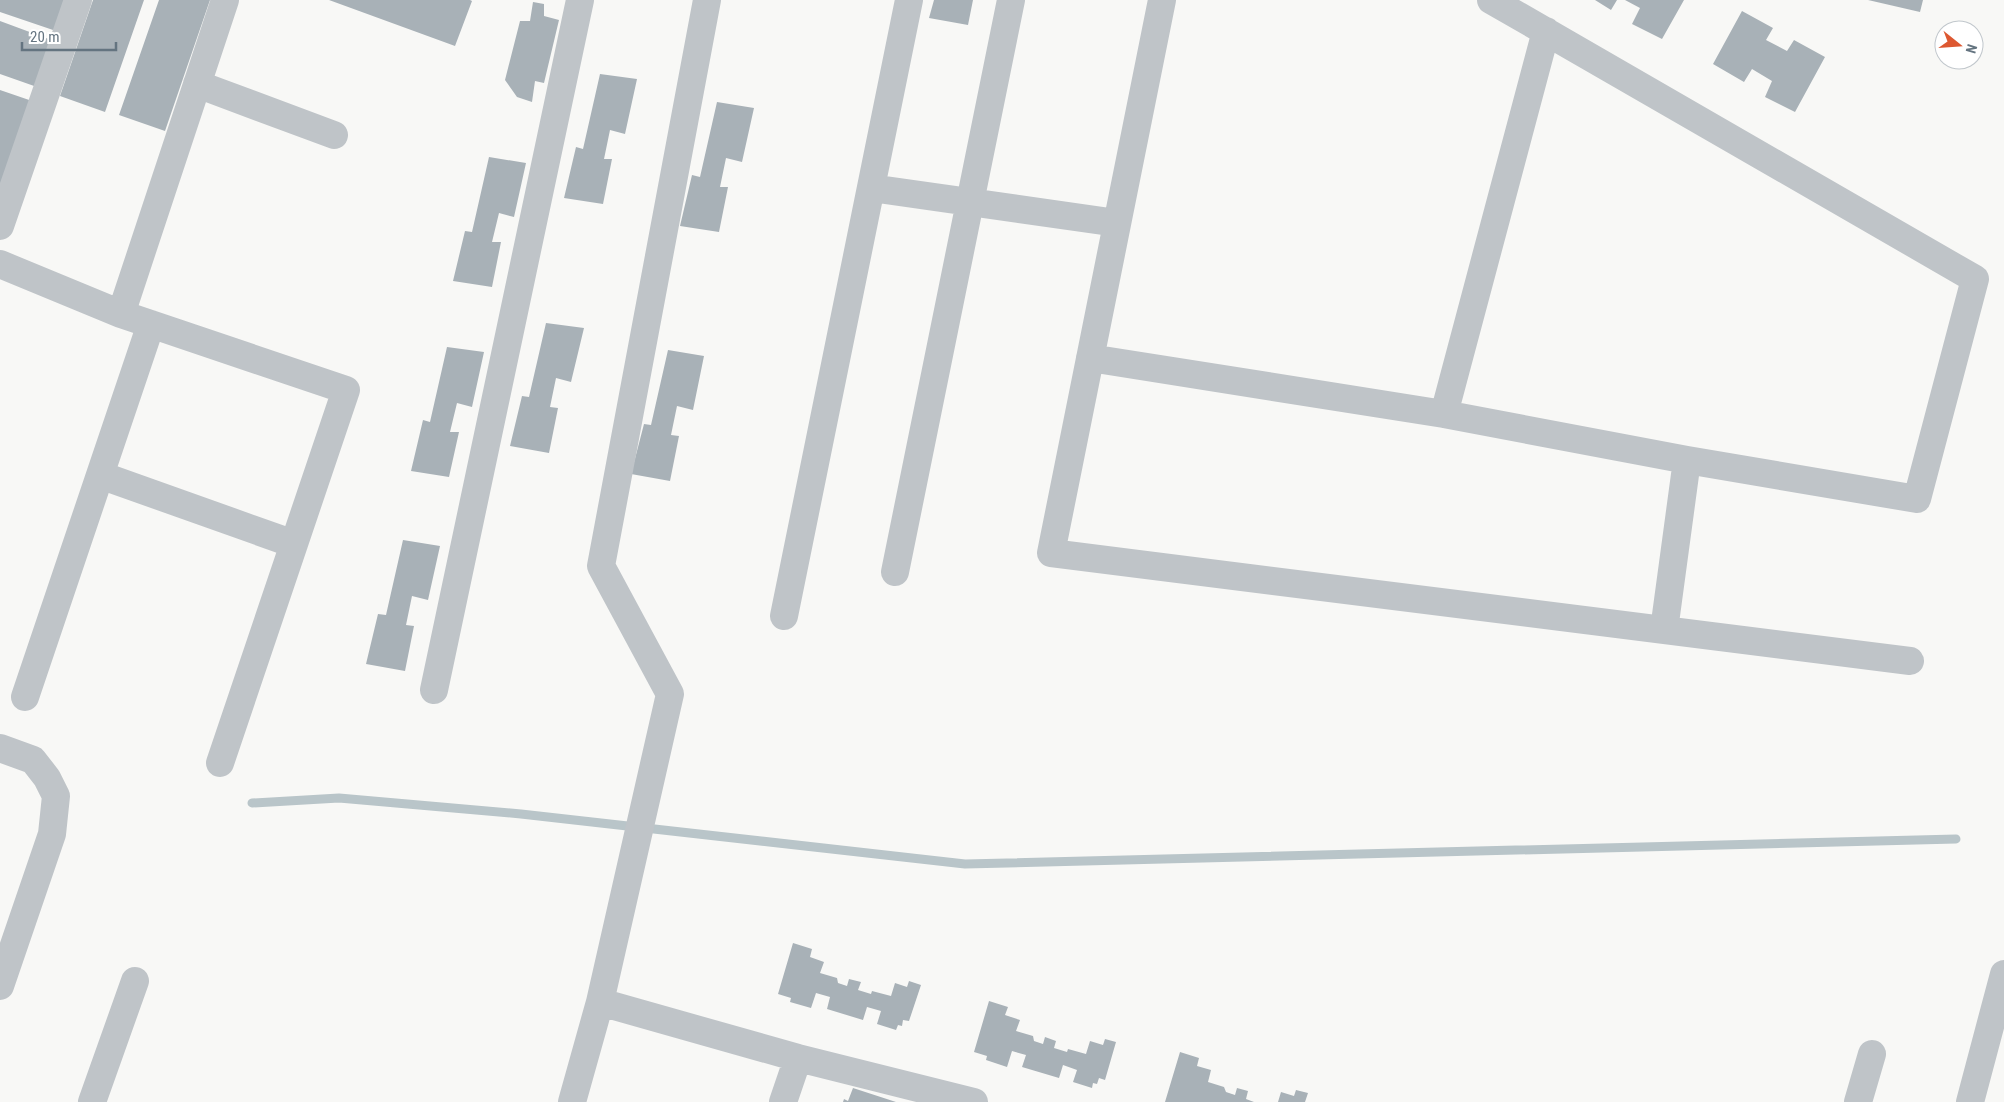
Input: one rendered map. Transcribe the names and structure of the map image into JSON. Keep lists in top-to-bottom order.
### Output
{
  "scale_bar": "20 m",
  "north": "right"
}
